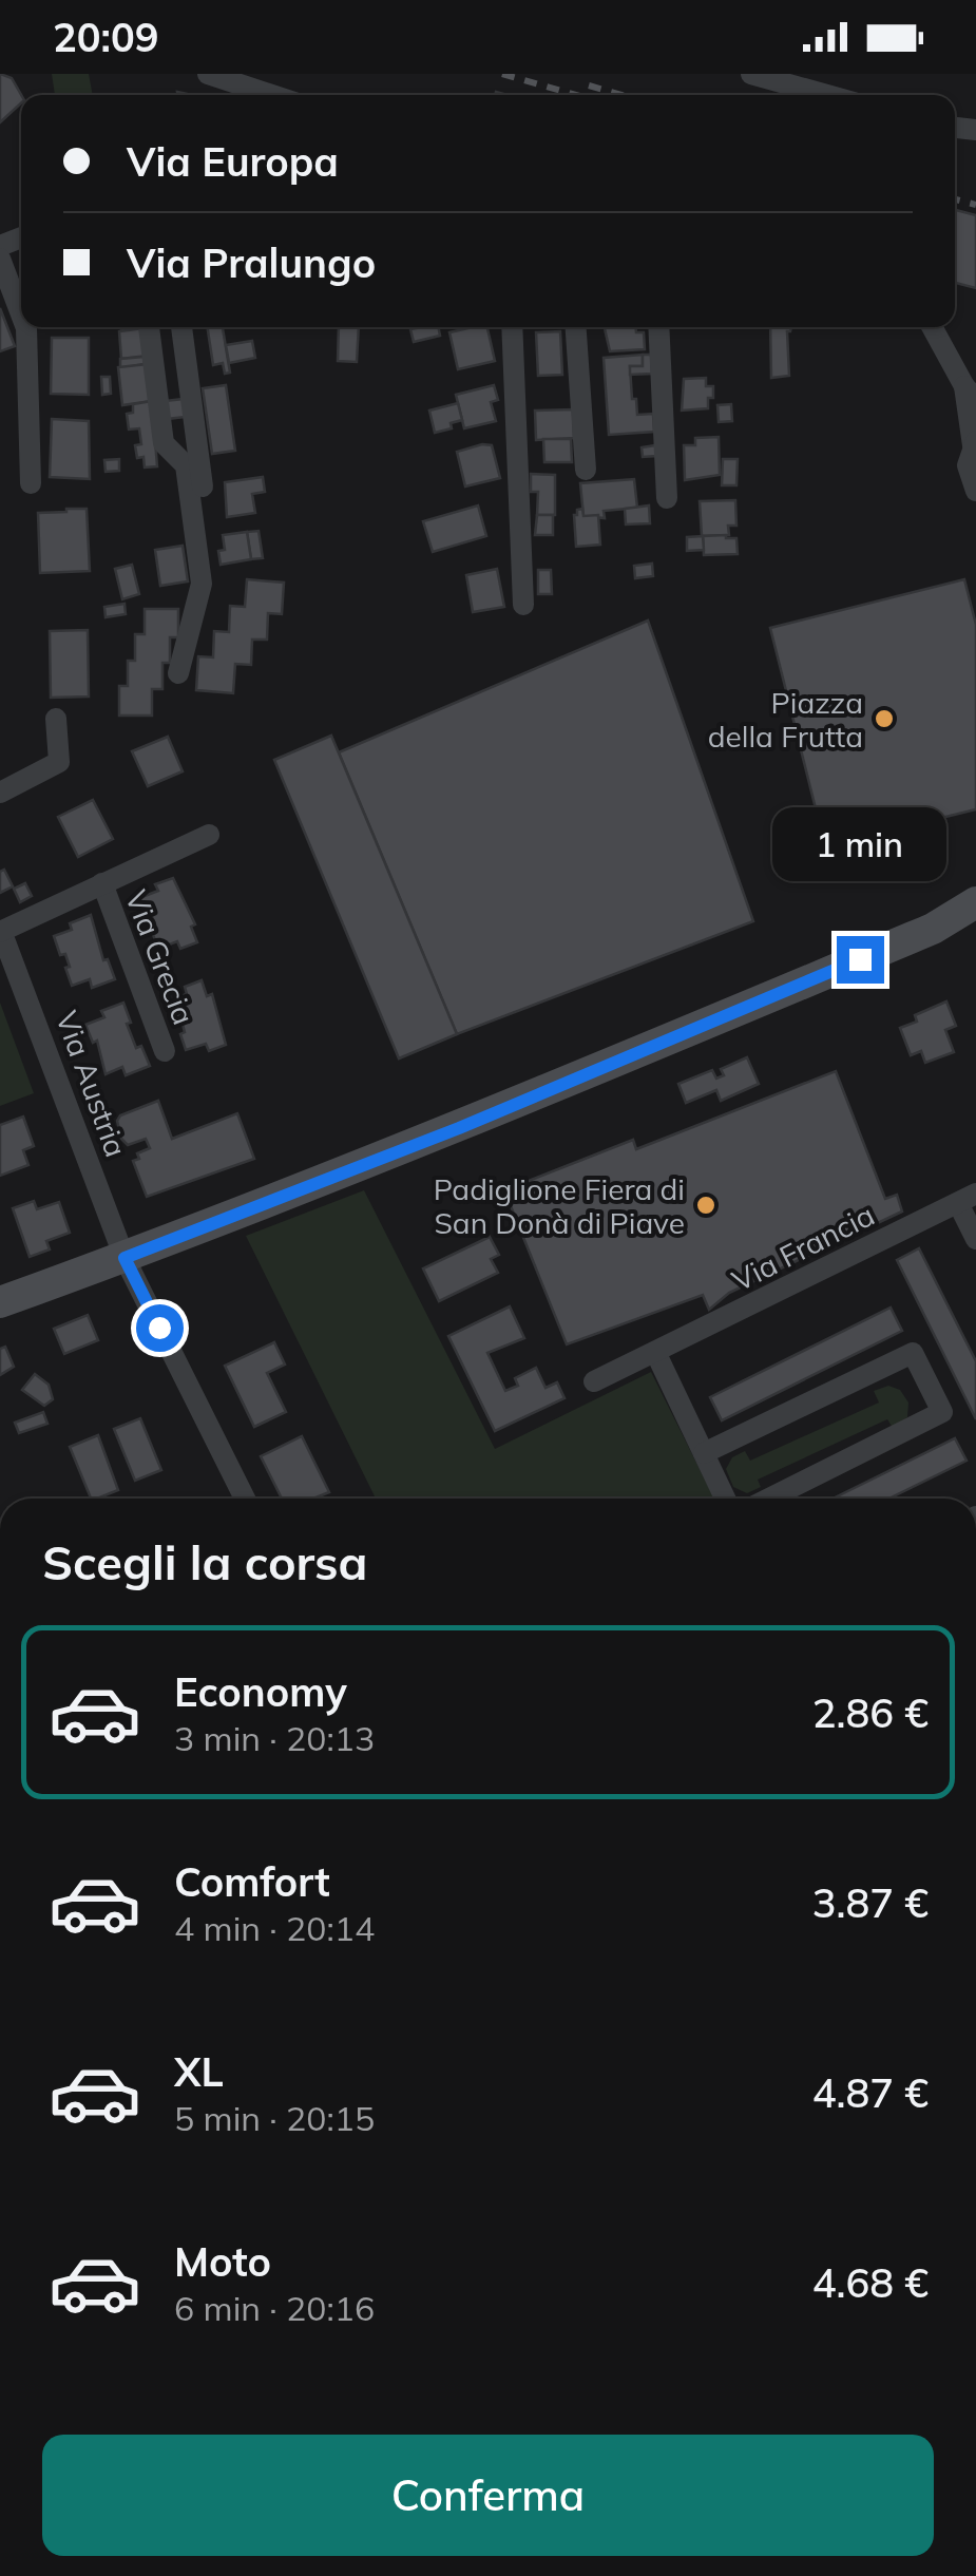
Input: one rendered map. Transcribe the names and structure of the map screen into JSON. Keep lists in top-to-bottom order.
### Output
{
  "streets": {
    "street": ["Via Grecia", "Via Austria", "Via Francia"]
  },
  "places": ["Piazza della Frutta", "Padiglione Fiera di San Donà di Piave"],
  "page": {
    "status": "20:09",
    "banner": ["Via Europa", "Via Pralungo"],
    "bubble": "1 min",
    "heading": "Scegli la corsa",
    "list": [
      {
        "name": "Economy",
        "note": "3 min · 20:13",
        "value": "2.86 €"
      },
      {
        "name": "Comfort",
        "note": "4 min · 20:14",
        "value": "3.87 €"
      },
      {
        "name": "XL",
        "note": "5 min · 20:15",
        "value": "4.87 €"
      },
      {
        "name": "Moto",
        "note": "6 min · 20:16",
        "value": "4.68 €"
      }
    ],
    "buttons": "Conferma"
  }
}
